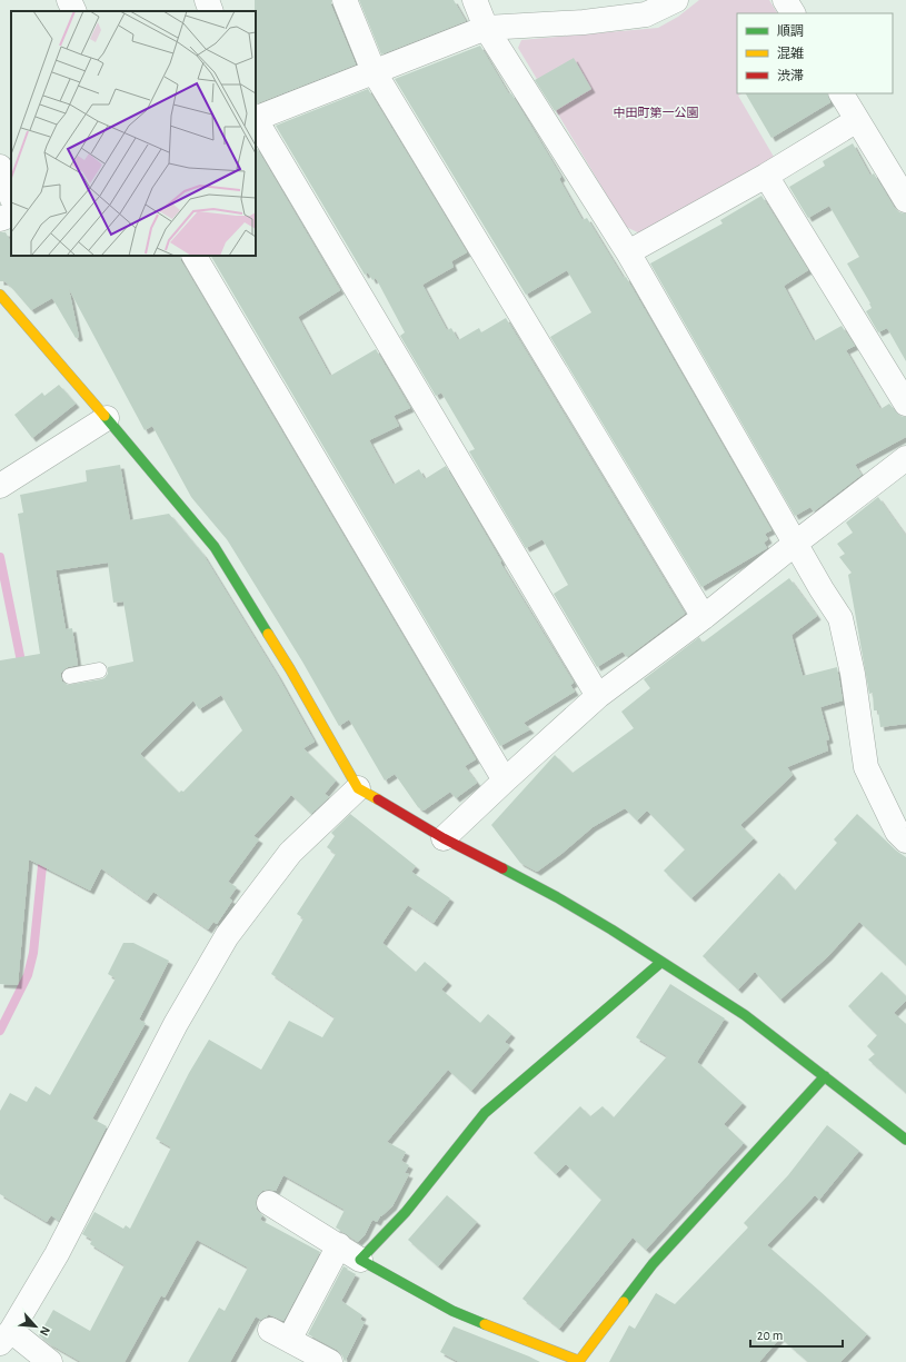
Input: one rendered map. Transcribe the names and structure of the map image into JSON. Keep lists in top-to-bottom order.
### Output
{
  "parks": ["中田町第一公園"],
  "legend": ["順調", "混雑", "渋滞"],
  "scale_bar": "20 m",
  "north": "bottom right"
}
